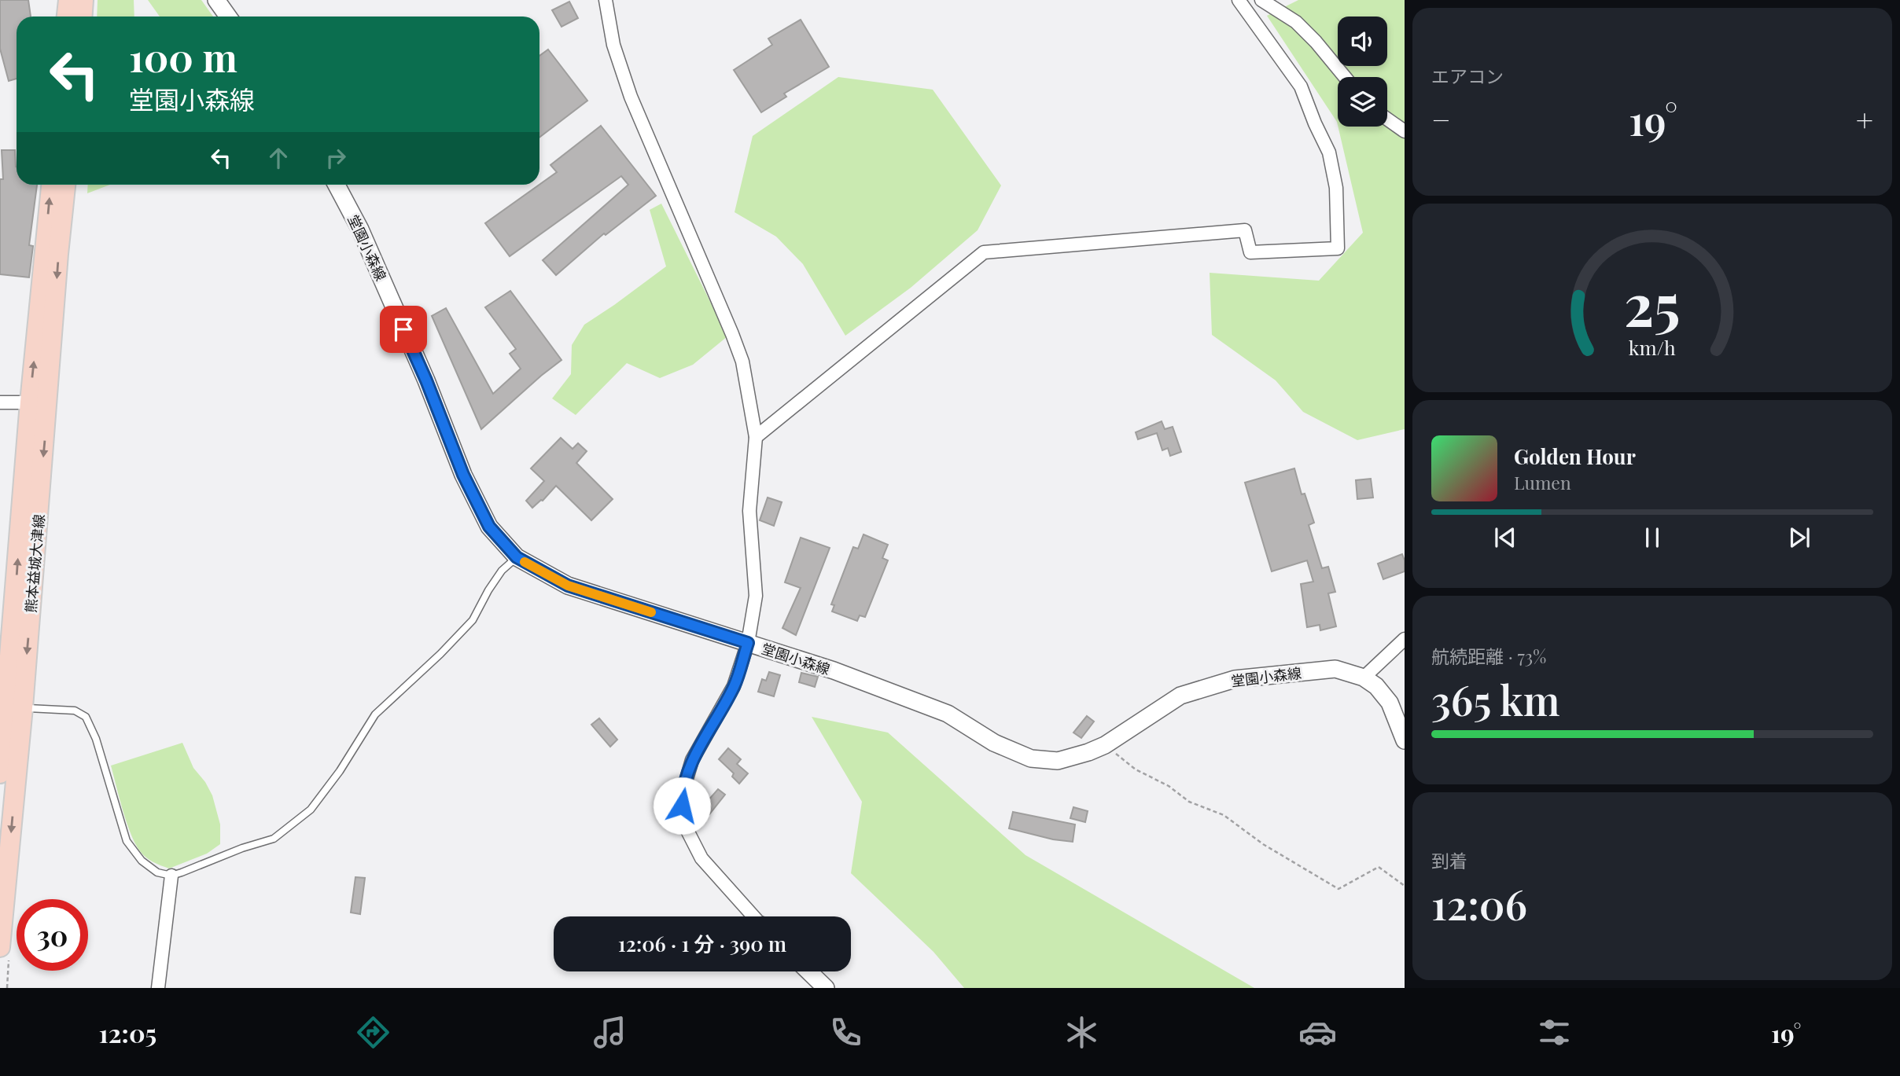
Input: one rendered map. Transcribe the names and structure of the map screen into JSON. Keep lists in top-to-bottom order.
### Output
{
  "streets": {
    "main road": ["堂園小森線", "熊本益城大津線"]
  },
  "page": {
    "tile": [
      "エアコン",
      ["航続距離 · 73%", "365 km"],
      ["到着", "12:06"]
    ],
    "turn": ["100 m", "堂園小森線"],
    "heat": ["−", "19°", "+"],
    "song": ["Golden Hour", "Lumen"],
    "limit": "30",
    "trip": "12:06 · 1 分 · 390 m",
    "tabs": ["12:05", "19°"],
    "gauge": ["25", "km/h"]
  }
}
